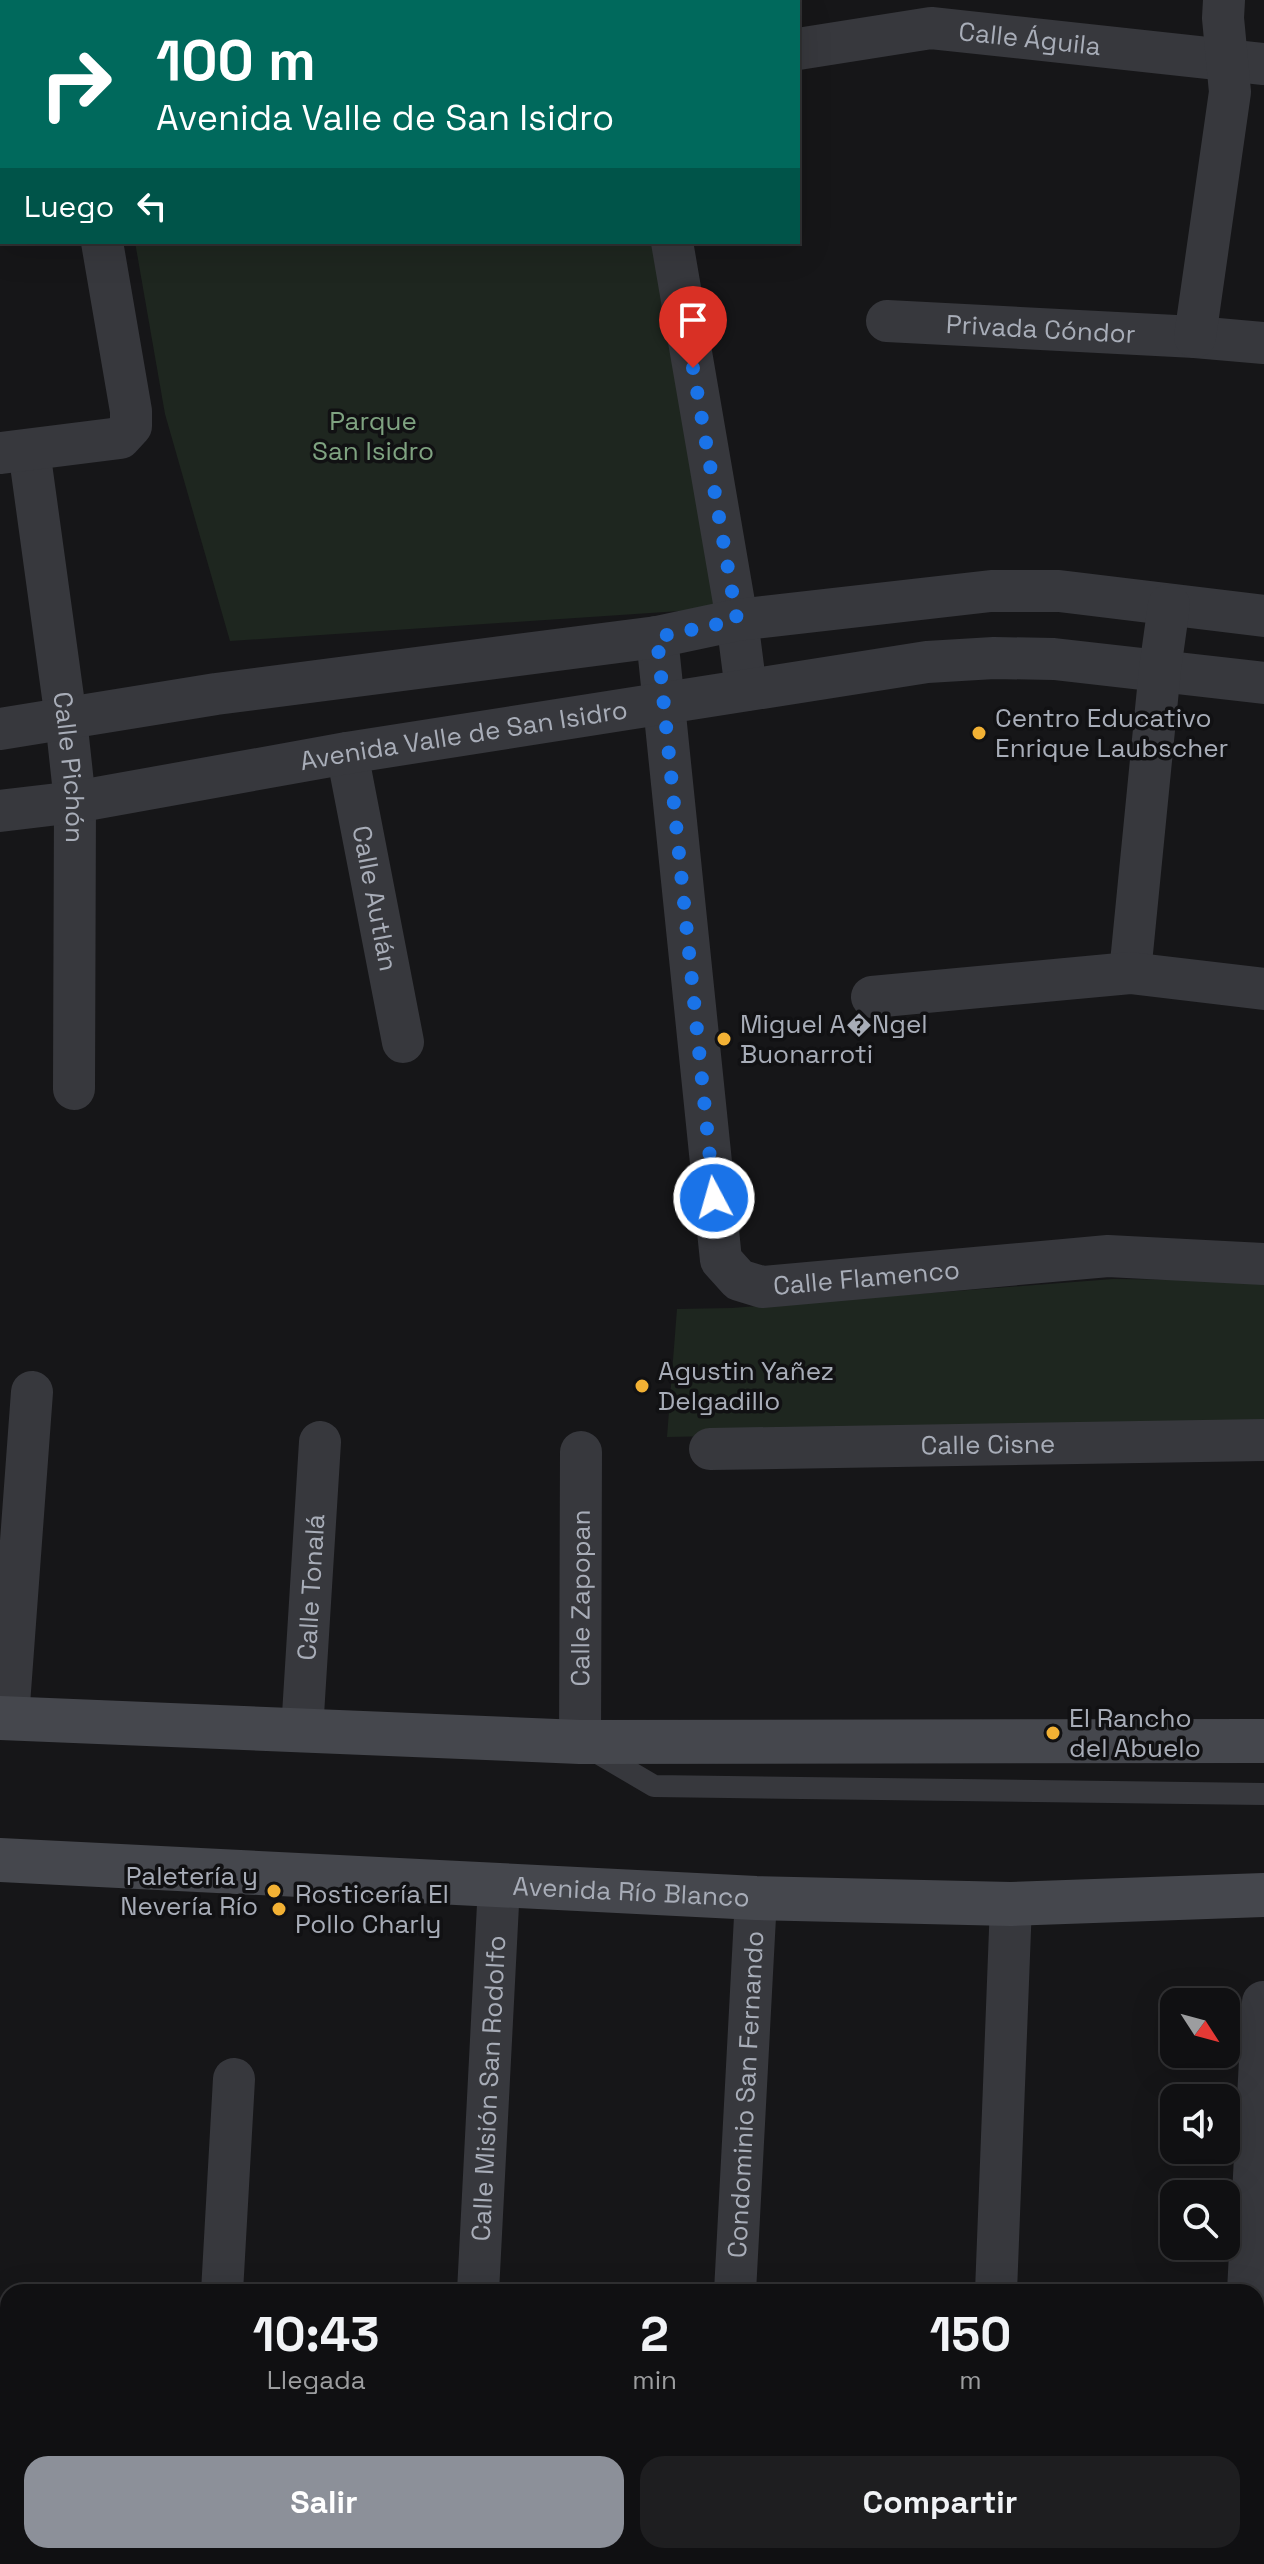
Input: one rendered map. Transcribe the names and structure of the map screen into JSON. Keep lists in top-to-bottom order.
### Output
{
  "streets": {
    "street": [
      "Calle Águila",
      "Privada Cóndor",
      "Avenida Valle de San Isidro",
      "Calle Pichón",
      "Calle Autlán",
      "Calle Flamenco",
      "Calle Cisne",
      "Calle Tonalá",
      "Calle Zapopan",
      "Avenida Río Blanco",
      "Calle Misión San Rodolfo",
      "Condominio San Fernando"
    ]
  },
  "crossings": [
    ["Avenida Valle de San Isidro", "Calle Pichón"],
    ["Avenida Valle de San Isidro", "Calle Autlán"],
    ["Avenida Valle de San Isidro", "Calle Flamenco"],
    ["Avenida Río Blanco", "Calle Misión San Rodolfo"],
    ["Avenida Río Blanco", "Condominio San Fernando"]
  ],
  "parks": ["Parque San Isidro"],
  "places": [
    "Centro Educativo Enrique Laubscher",
    "Miguel A�Ngel Buonarroti",
    "Agustin Yañez Delgadillo",
    "El Rancho del Abuelo",
    "Paletería y Nevería Río",
    "Rosticería El Pollo Charly"
  ],
  "north": "bottom right",
  "page": {
    "turn": ["100 m", "Avenida Valle de San Isidro"],
    "then": "Luego",
    "eta": [
      "10:43",
      "Llegada",
      "2",
      "min",
      "150",
      "m"
    ],
    "buttons": ["Salir", "Compartir"]
  }
}
